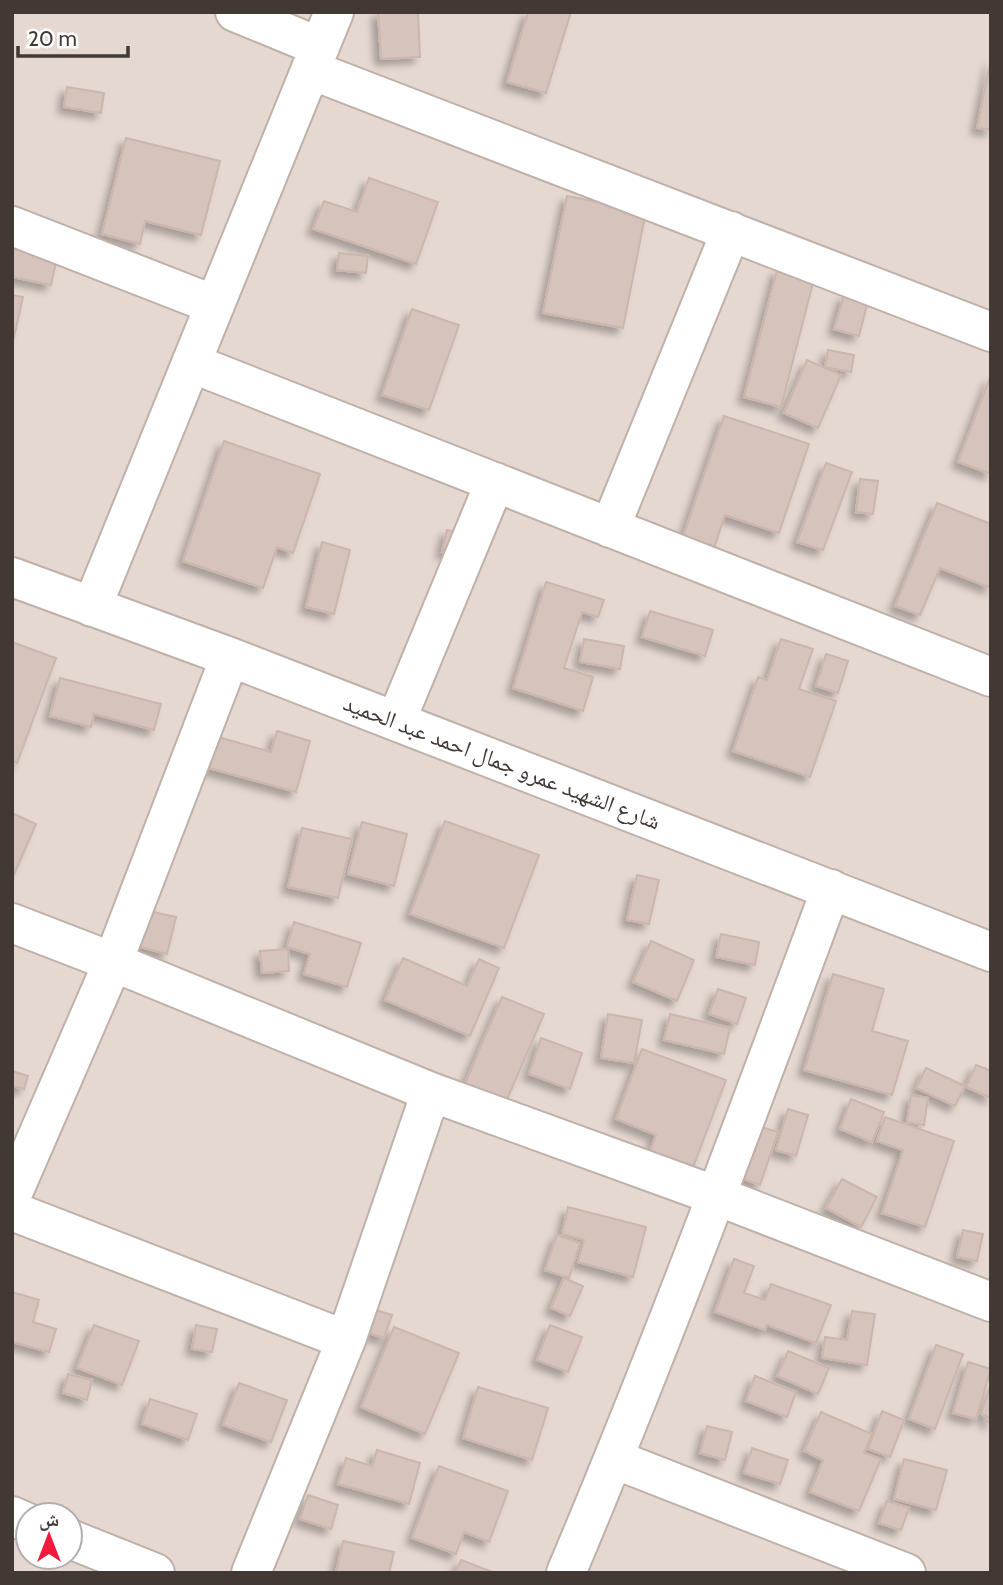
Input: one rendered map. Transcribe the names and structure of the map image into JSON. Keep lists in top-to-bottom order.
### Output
{
  "streets": {
    "street": ["شارع الشهيد عمرو جمال احمد عبد الحميد"]
  },
  "scale_bar": "20 m",
  "north": "top"
}
